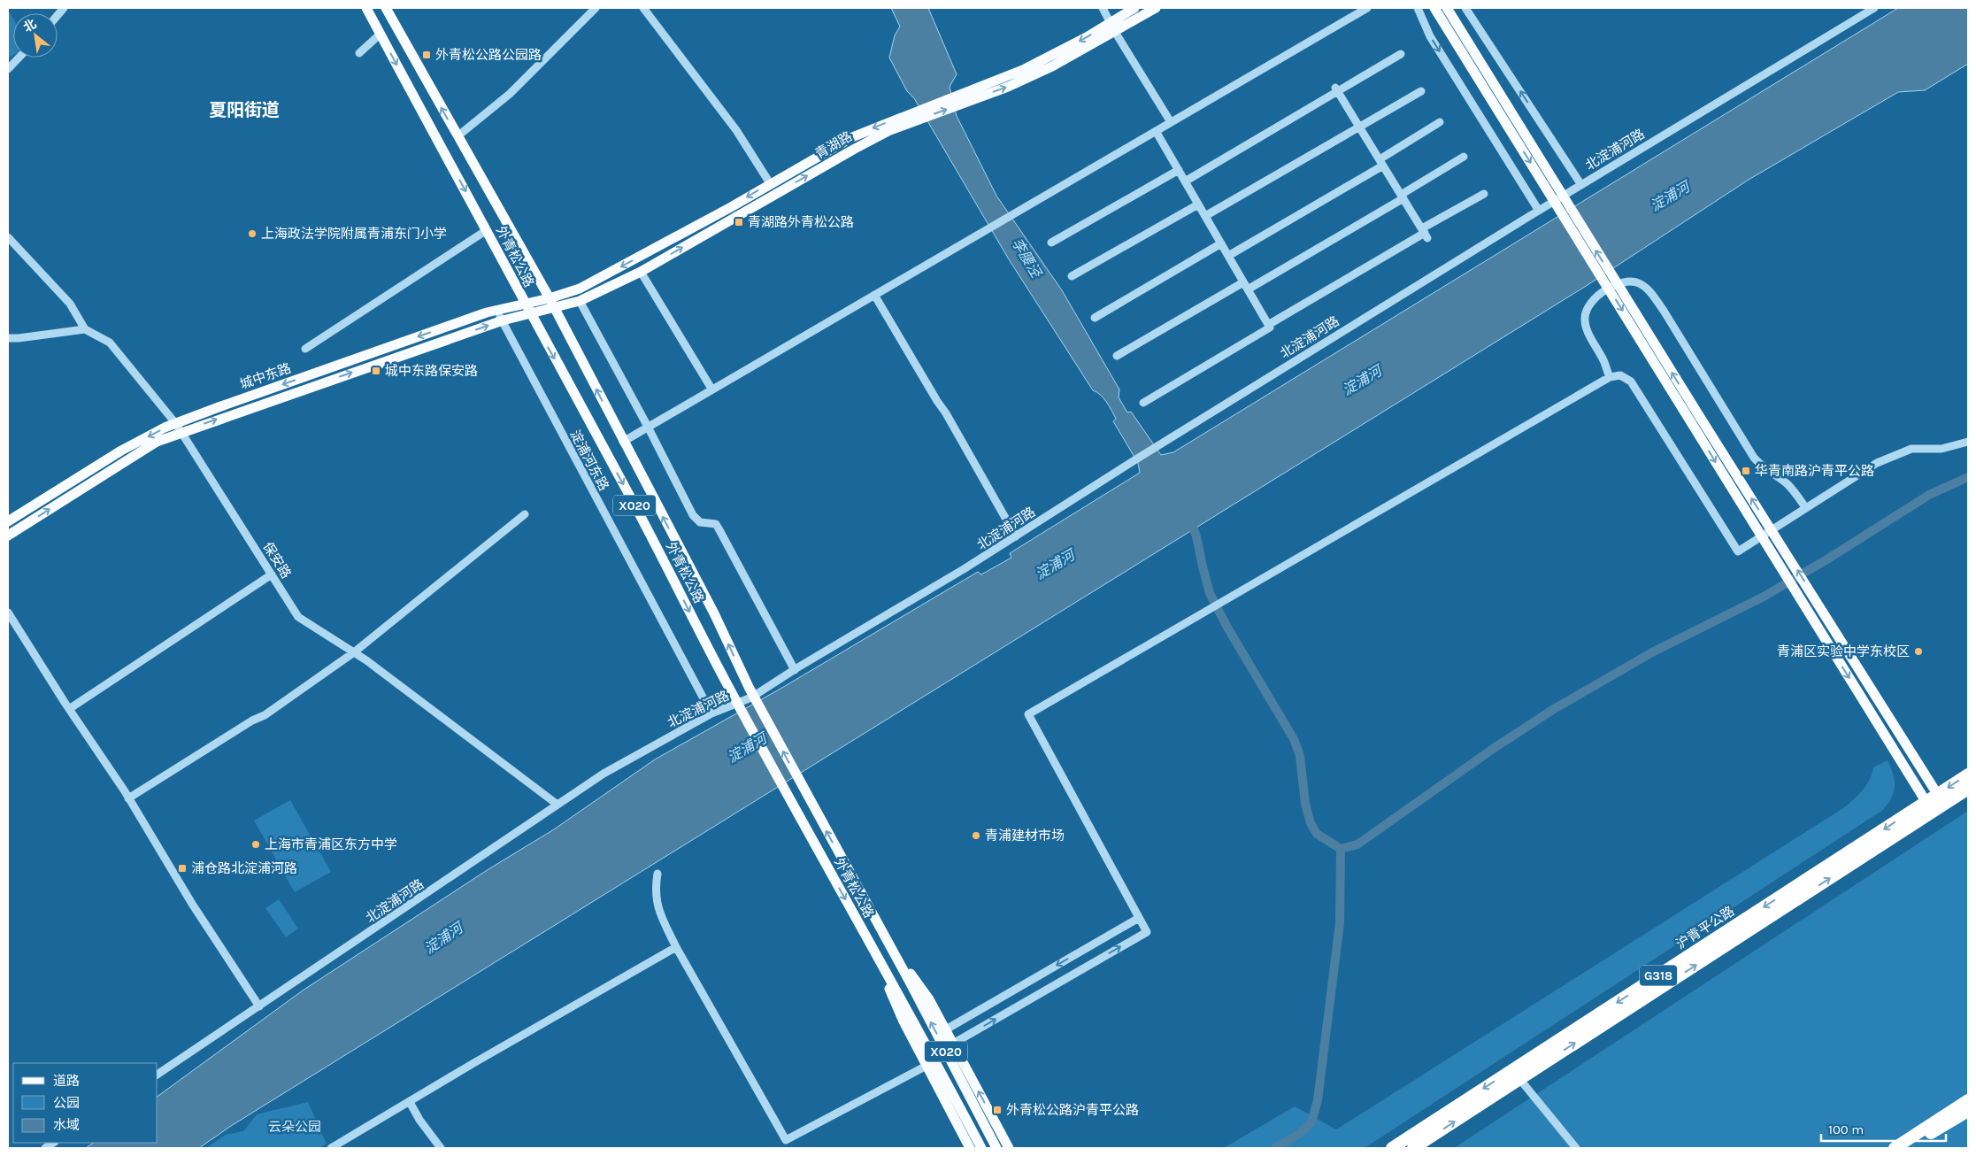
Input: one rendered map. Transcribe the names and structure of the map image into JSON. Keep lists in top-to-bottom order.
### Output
{
  "streets": {
    "highway": ["沪青平公路", "G318"],
    "main road": [
      "青湖路",
      "外青松公路",
      "城中东路",
      "X020"
    ],
    "street": ["北淀浦河路", "淀浦河东路", "保安路"]
  },
  "crossings": [
    ["青湖路", "外青松公路"],
    ["青湖路", "城中东路"],
    ["北淀浦河路", "淀浦河东路"],
    ["北淀浦河路", "保安路"],
    ["外青松公路", "城中东路"],
    ["城中东路", "淀浦河东路"],
    ["城中东路", "保安路"]
  ],
  "districts": ["夏阳街道"],
  "water": ["淀浦河", "李腰泾"],
  "parks": ["云朵公园"],
  "places": {
    "transit": [
      "外青松公路公园路",
      "青湖路外青松公路",
      "城中东路保安路",
      "华青南路沪青平公路",
      "浦仓路北淀浦河路",
      "外青松公路沪青平公路"
    ],
    "other": [
      "上海政法学院附属青浦东门小学",
      "青浦区实验中学东校区",
      "青浦建材市场",
      "上海市青浦区东方中学"
    ]
  },
  "legend": ["道路", "公园", "水域"],
  "scale_bar": "100 m",
  "north": "top left"
}
